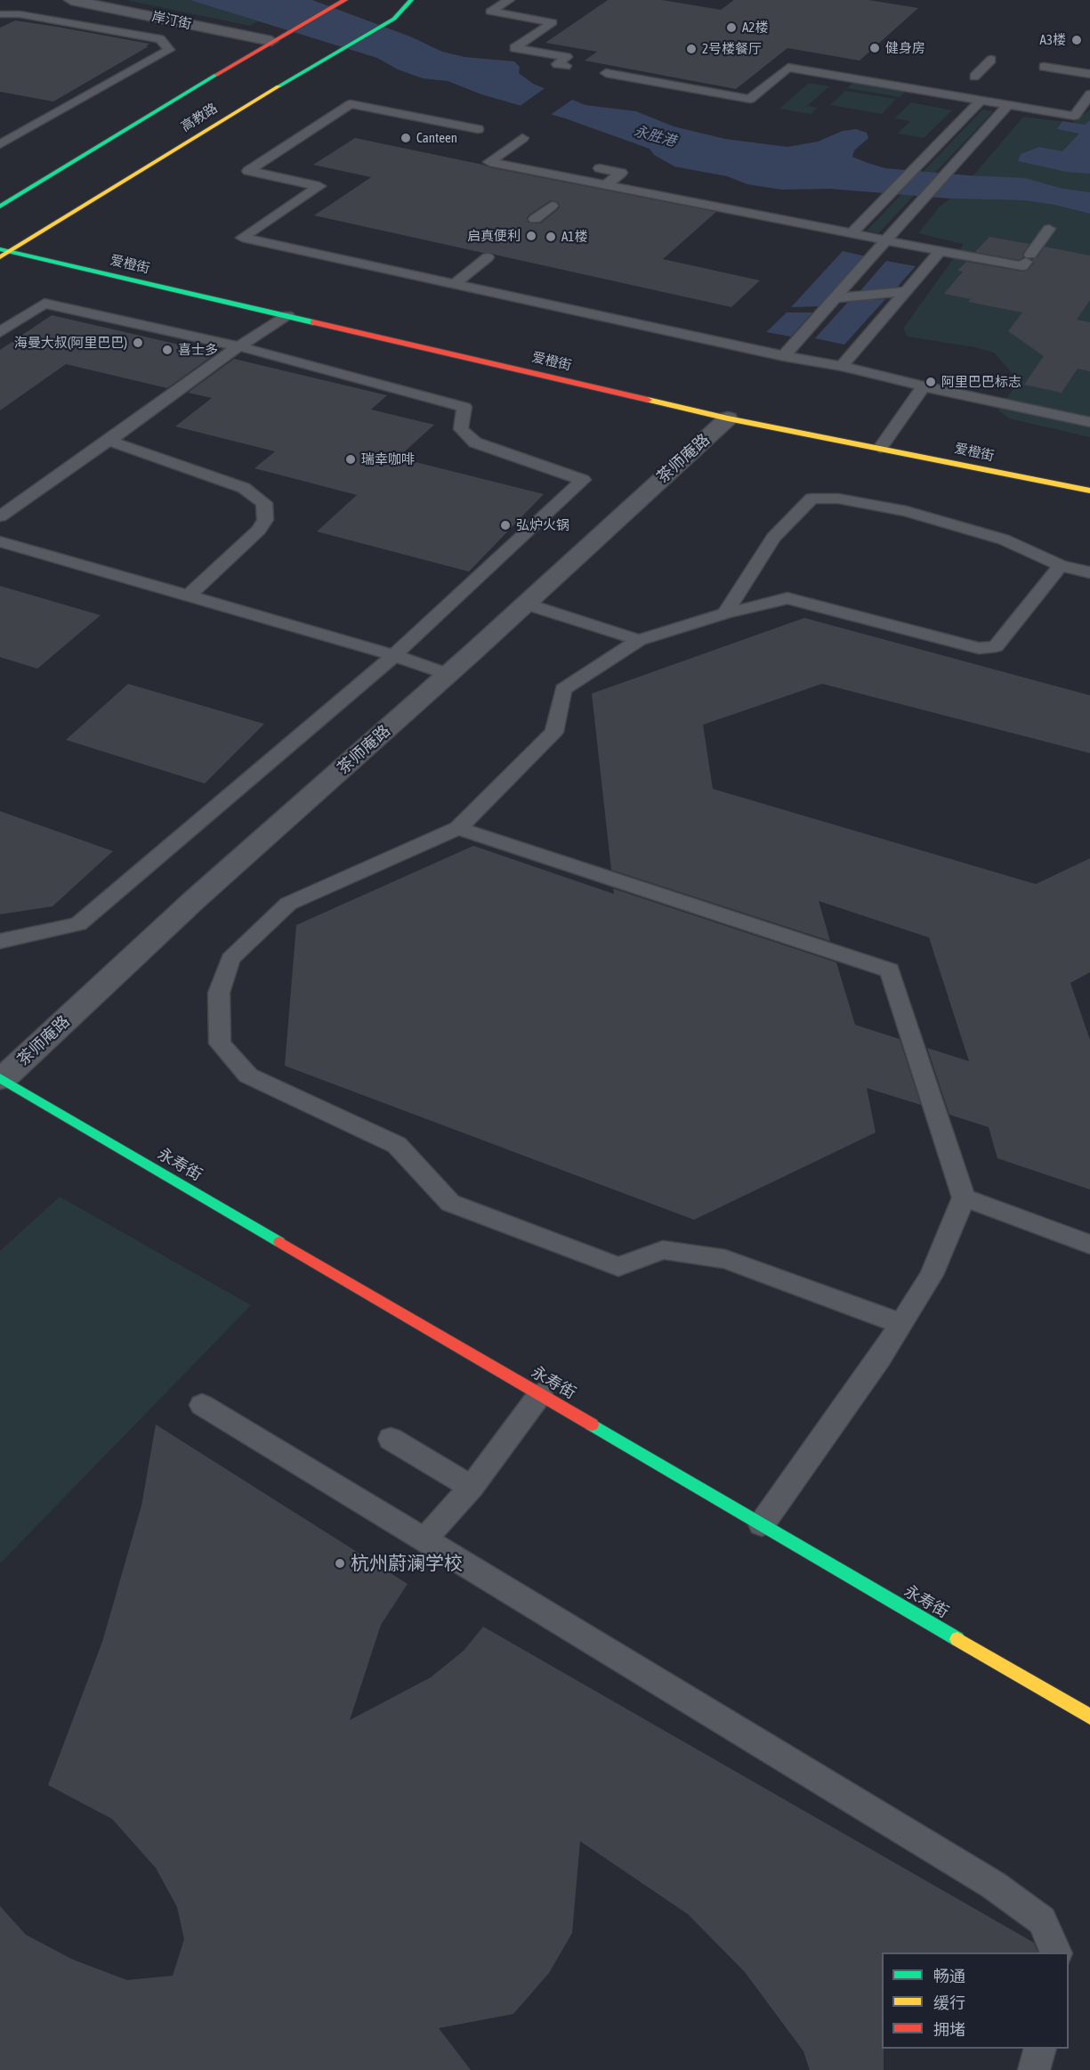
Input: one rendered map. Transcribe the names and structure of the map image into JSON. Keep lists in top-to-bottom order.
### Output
{
  "streets": {
    "street": [
      "岸汀街",
      "高教路",
      "爱橙街",
      "茶师庵路",
      "永寿街"
    ]
  },
  "crossings": [
    ["岸汀街", "高教路"],
    ["高教路", "爱橙街"],
    ["爱橙街", "茶师庵路"],
    ["茶师庵路", "永寿街"]
  ],
  "water": ["永胜港"],
  "places": [
    "A2楼",
    "A3楼",
    "健身房",
    "2号楼餐厅",
    "Canteen",
    "启真便利",
    "A1楼",
    "海曼大叔(阿里巴巴)",
    "喜士多",
    "阿里巴巴标志",
    "瑞幸咖啡",
    "弘炉火锅",
    "杭州蔚澜学校"
  ],
  "legend": ["畅通", "缓行", "拥堵"]
}
